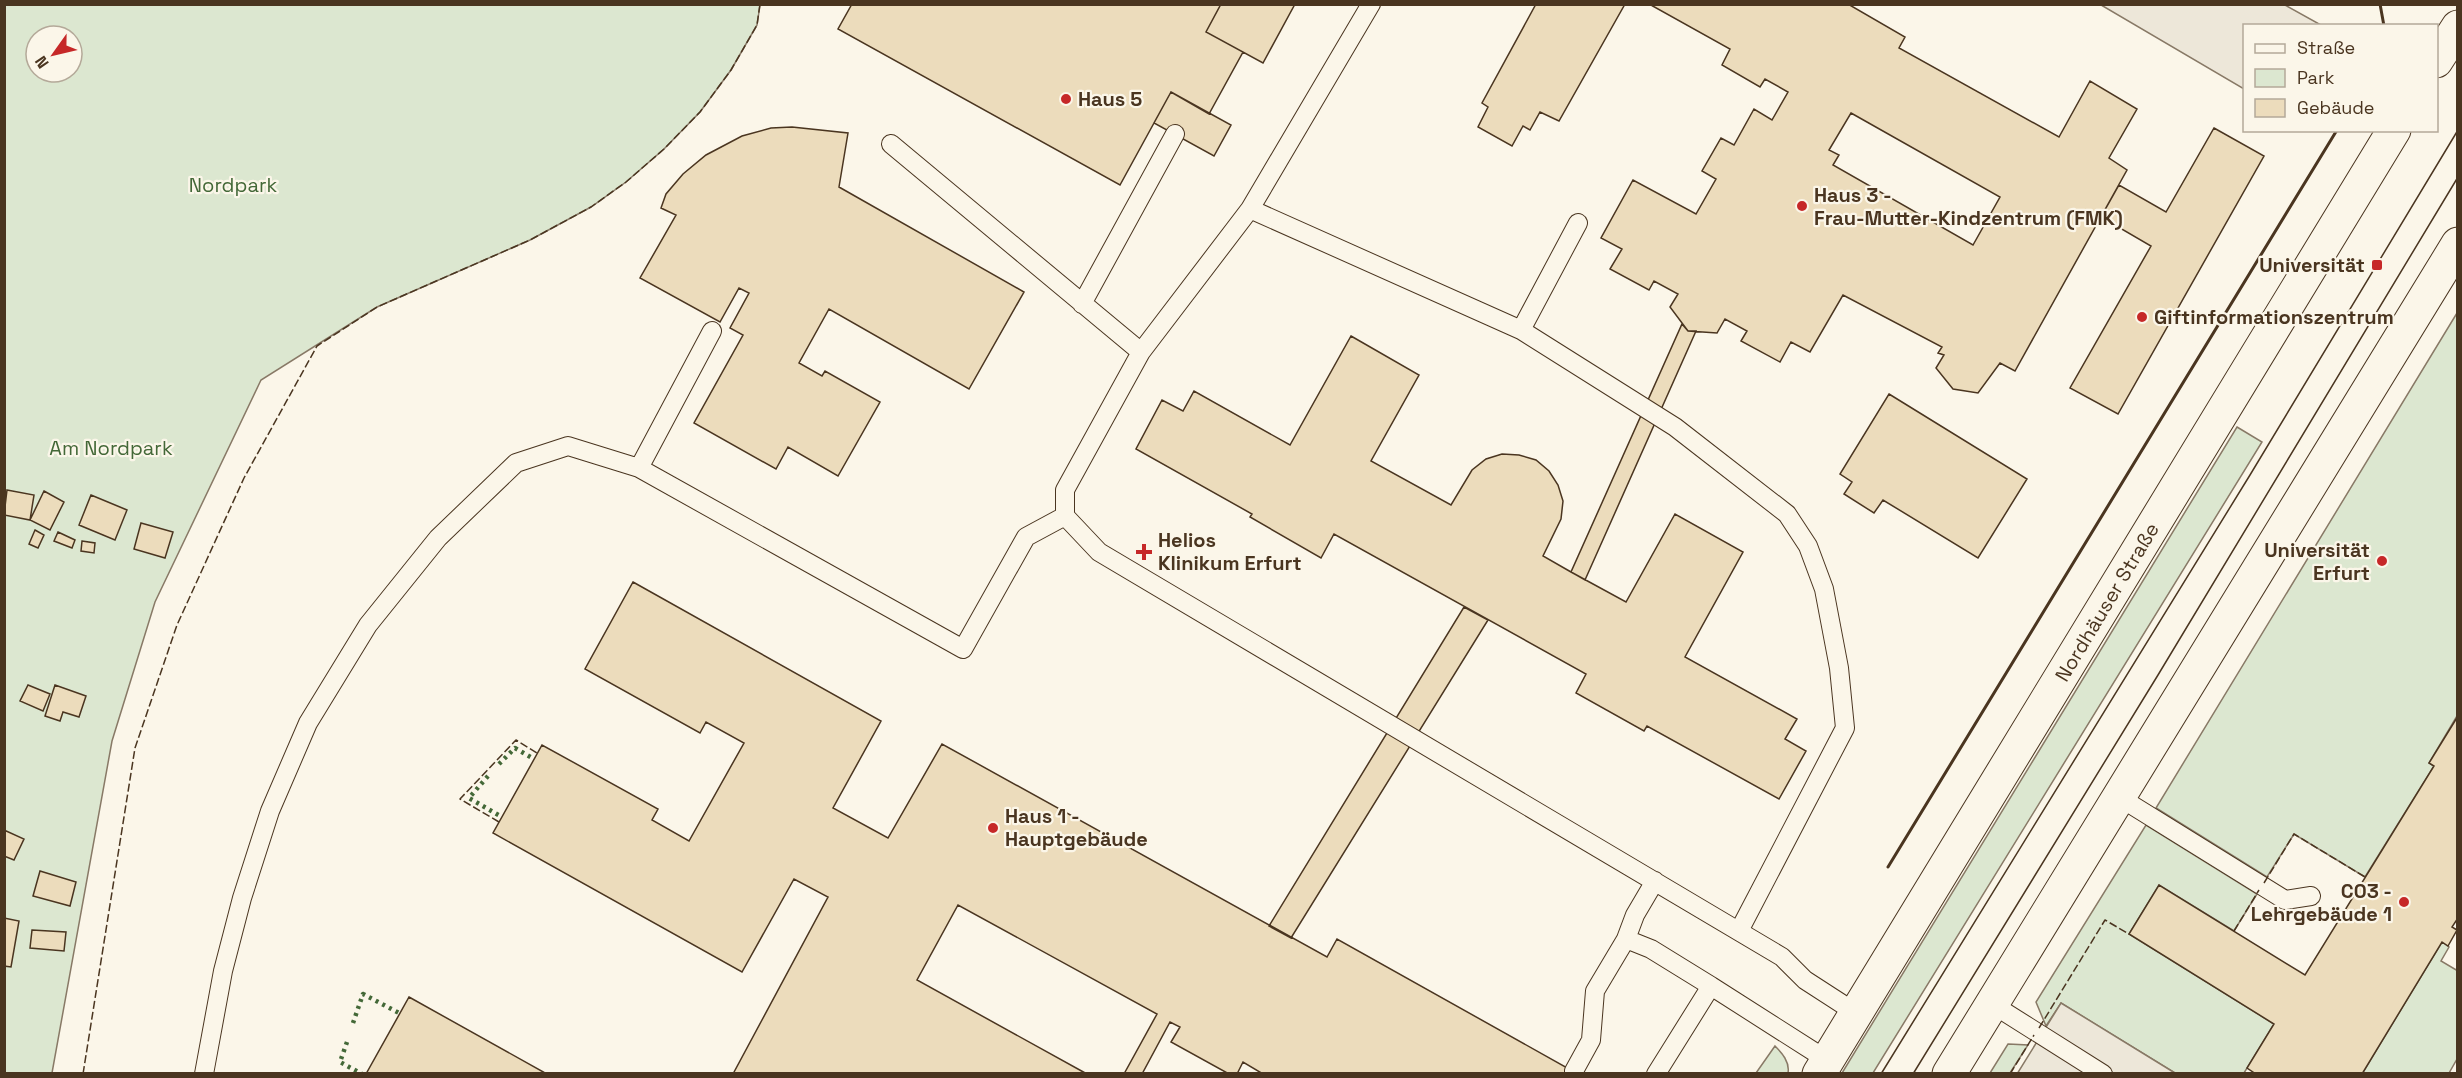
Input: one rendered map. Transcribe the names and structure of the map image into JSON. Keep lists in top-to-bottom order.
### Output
{
  "streets": {
    "main road": ["Nordhäuser Straße"]
  },
  "parks": ["Nordpark", "Am Nordpark"],
  "places": {
    "other": [
      "Haus 5",
      "Haus 3 - Frau-Mutter-Kindzentrum (FMK)",
      "Giftinformationszentrum",
      "Universität Erfurt",
      "Haus 1 - Hauptgebäude",
      "C03 - Lehrgebäude 1"
    ],
    "transit": ["Universität"],
    "health": ["Helios Klinikum Erfurt"]
  },
  "legend": ["Straße", "Park", "Gebäude"],
  "north": "bottom left"
}
